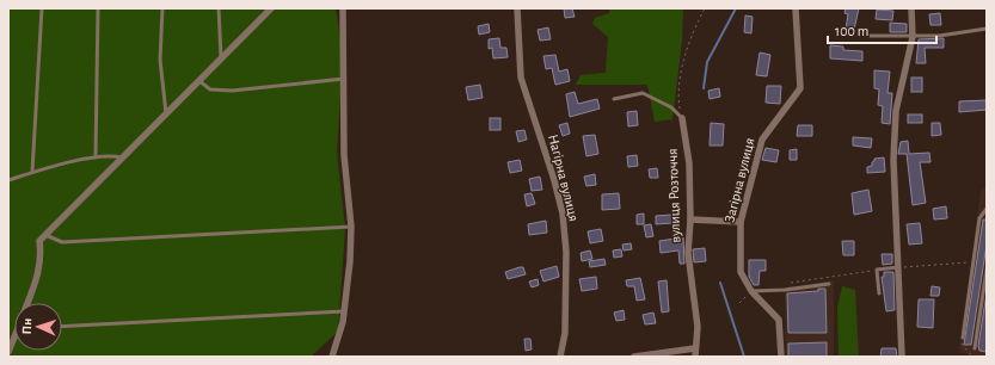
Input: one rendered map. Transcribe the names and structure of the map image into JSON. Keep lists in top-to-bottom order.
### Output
{
  "streets": {
    "street": ["Нагірна вулиця", "Загірна вулиця", "вулиця Розточчя"]
  },
  "scale_bar": "100 m",
  "north": "left"
}
